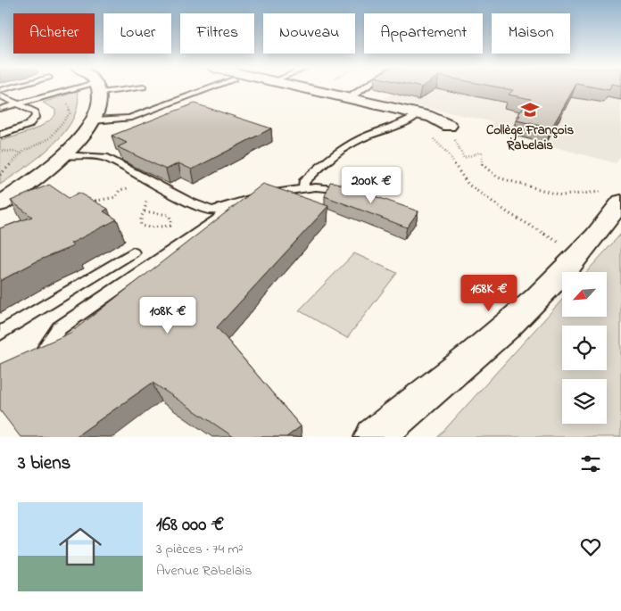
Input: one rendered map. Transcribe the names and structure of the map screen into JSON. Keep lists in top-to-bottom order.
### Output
{
  "places": {
    "school or university": ["Collège François Rabelais"]
  },
  "north": "bottom left",
  "page": {
    "chip": [
      "Acheter",
      "Louer",
      "Filtres",
      "Nouveau",
      "Appartement",
      "Maison"
    ],
    "price": ["200K €", "168K €", "108K €"],
    "heading": "3 biens",
    "list": [
      {
        "name": "168 000 €",
        "note": "3 pièces · 74 m² · Avenue Rabelais"
      }
    ]
  }
}
